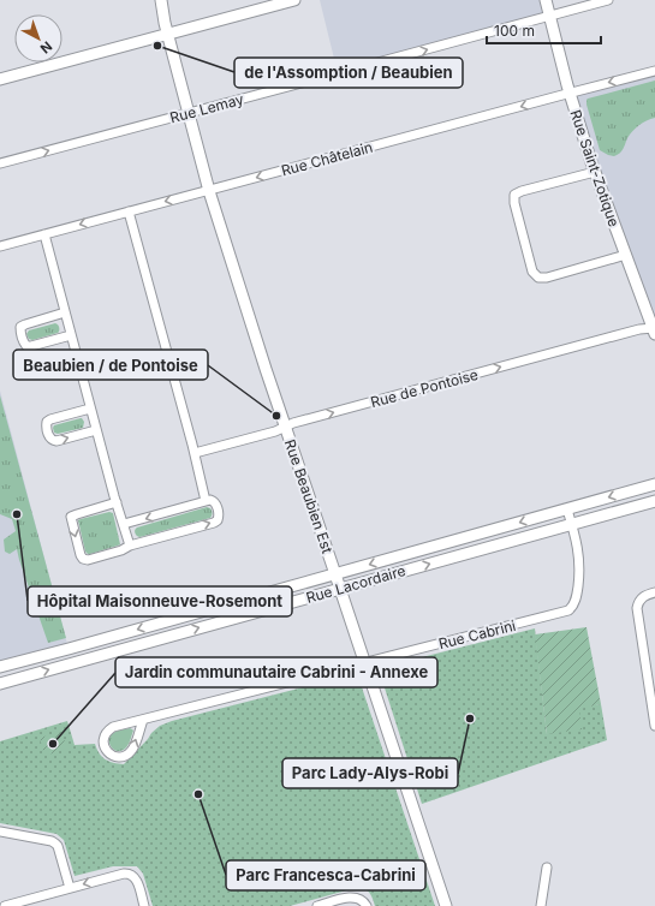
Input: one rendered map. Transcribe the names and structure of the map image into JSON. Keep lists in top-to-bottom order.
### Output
{
  "streets": {
    "street": [
      "Rue Lemay",
      "Rue Châtelain",
      "Rue Saint-Zotique",
      "Rue de Pontoise",
      "Rue Beaubien Est",
      "Rue Lacordaire",
      "Rue Cabrini"
    ]
  },
  "crossings": [
    ["Rue Lemay", "Rue Saint-Zotique"],
    ["Rue Lemay", "Rue Beaubien Est"],
    ["Rue Châtelain", "Rue Saint-Zotique"],
    ["Rue Châtelain", "Rue Beaubien Est"],
    ["Rue Saint-Zotique", "Rue de Pontoise"],
    ["Rue de Pontoise", "Rue Beaubien Est"],
    ["Rue Beaubien Est", "Rue Lacordaire"],
    ["Rue Beaubien Est", "Rue Cabrini"],
    ["Rue Lacordaire", "Rue Cabrini"]
  ],
  "one_way": ["Rue Lemay", "Rue Châtelain", "Rue de Pontoise"],
  "places": [
    "de l'Assomption / Beaubien",
    "Beaubien / de Pontoise",
    "Hôpital Maisonneuve-Rosemont",
    "Parc Lady-Alys-Robi",
    "Jardin communautaire Cabrini - Annexe",
    "Parc Francesca-Cabrini"
  ],
  "scale_bar": "100 m",
  "north": "bottom right"
}
